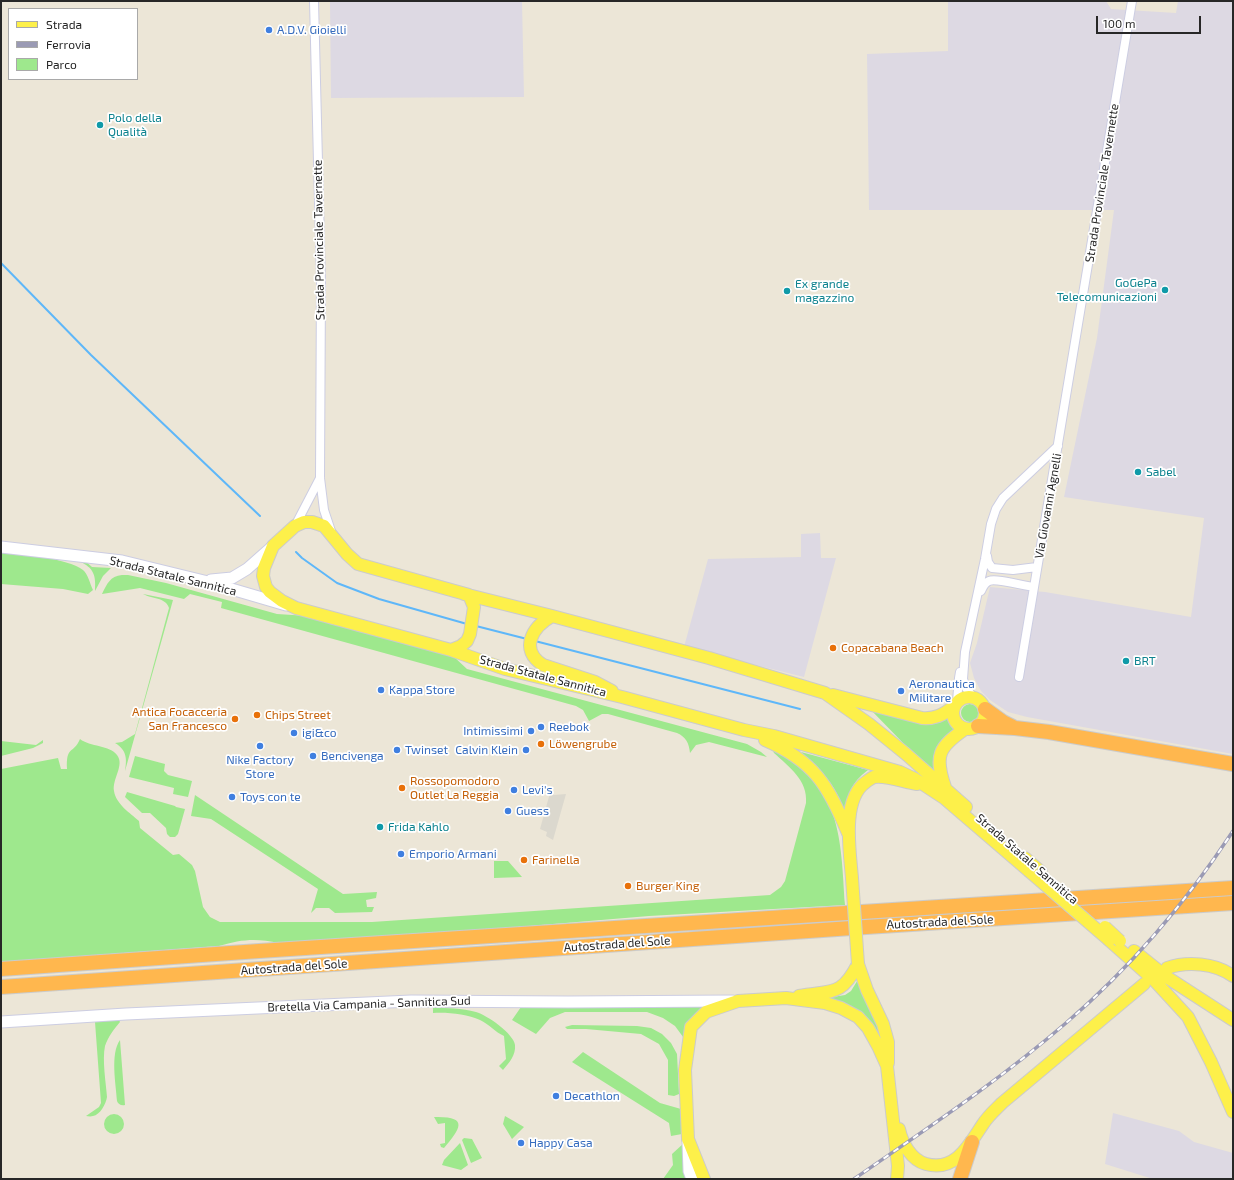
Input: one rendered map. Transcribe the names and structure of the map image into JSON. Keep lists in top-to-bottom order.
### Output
{
  "streets": {
    "highway": ["Autostrada del Sole"],
    "main road": ["Strada Statale Sannitica"],
    "street": ["Strada Provinciale Tavernette", "Via Giovanni Agnelli", "Bretella Via Campania - Sannitica Sud"]
  },
  "crossings": [
    ["Strada Provinciale Tavernette", "Via Giovanni Agnelli"],
    ["Strada Provinciale Tavernette", "Strada Statale Sannitica"]
  ],
  "places": [
    "A.D.V. Gioielli",
    "Polo della Qualità",
    "GoGePa Telecomunicazioni",
    "Ex grande magazzino",
    "Sabel",
    "Copacabana Beach",
    "BRT",
    "Kappa Store",
    "Aeronautica Militare",
    "Chips Street",
    "Antica Focacceria San Francesco",
    "Reebok",
    "Intimissimi",
    "igi&co",
    "Löwengrube",
    "Nike Factory Store",
    "Twinset",
    "Calvin Klein",
    "Bencivenga",
    "Rossopomodoro Outlet La Reggia",
    "Levi's",
    "Toys con te",
    "Guess",
    "Frida Kahlo",
    "Emporio Armani",
    "Farinella",
    "Burger King",
    "Decathlon",
    "Happy Casa"
  ],
  "legend": ["Strada", "Ferrovia", "Parco"],
  "scale_bar": "100 m"
}
